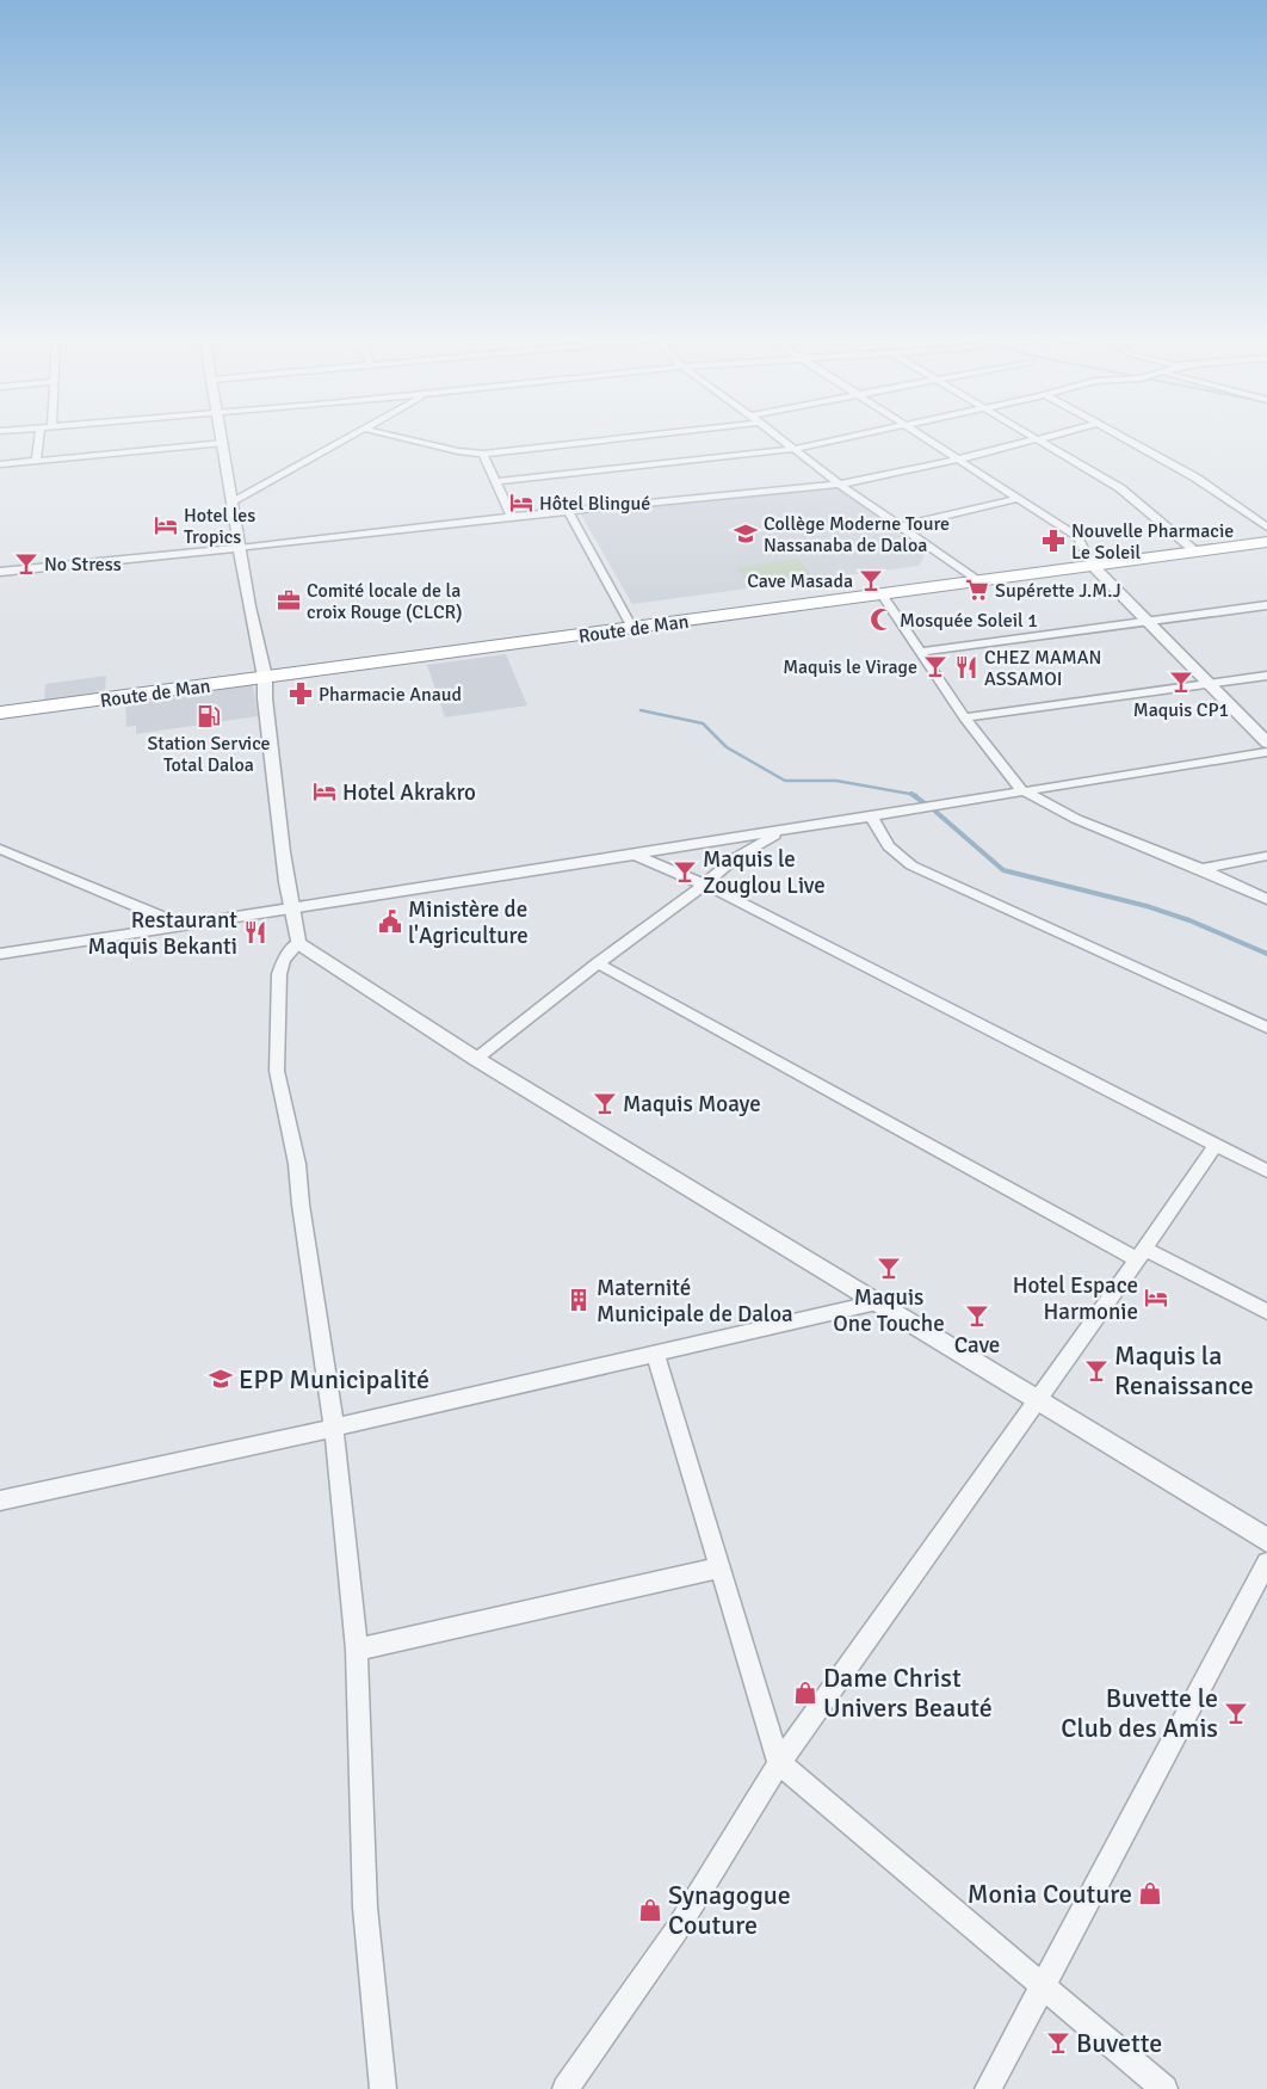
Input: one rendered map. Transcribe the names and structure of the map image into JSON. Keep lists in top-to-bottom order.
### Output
{
  "streets": {
    "highway": ["Route de Man"]
  },
  "places": {
    "hotel": [
      "Hôtel Blingué",
      "Hotel les Tropics",
      "Hotel Akrakro",
      "Hotel Espace Harmonie"
    ],
    "school or university": ["Collège Moderne Toure Nassanaba de Daloa", "EPP Municipalité"],
    "pharmacy": ["Nouvelle Pharmacie Le Soleil", "Pharmacie Anaud"],
    "bar": [
      "No Stress",
      "Cave Masada",
      "Maquis le Virage",
      "Maquis CP1",
      "Maquis le Zouglou Live",
      "Maquis Moaye",
      "Maquis One Touche",
      "Cave",
      "Maquis la Renaissance",
      "Buvette le Club des Amis",
      "Buvette"
    ],
    "supermarket": ["Supérette J.M.J"],
    "office": ["Comité locale de la croix Rouge (CLCR)"],
    "mosque": ["Mosquée Soleil 1"],
    "restaurant": ["CHEZ MAMAN ASSAMOI", "Restaurant Maquis Bekanti"],
    "fuel station": ["Station Service Total Daloa"],
    "public building": ["Ministère de l'Agriculture"],
    "building": ["Maternité Municipale de Daloa"],
    "shop": ["Dame Christ Univers Beauté", "Monia Couture", "Synagogue Couture"]
  }
}
